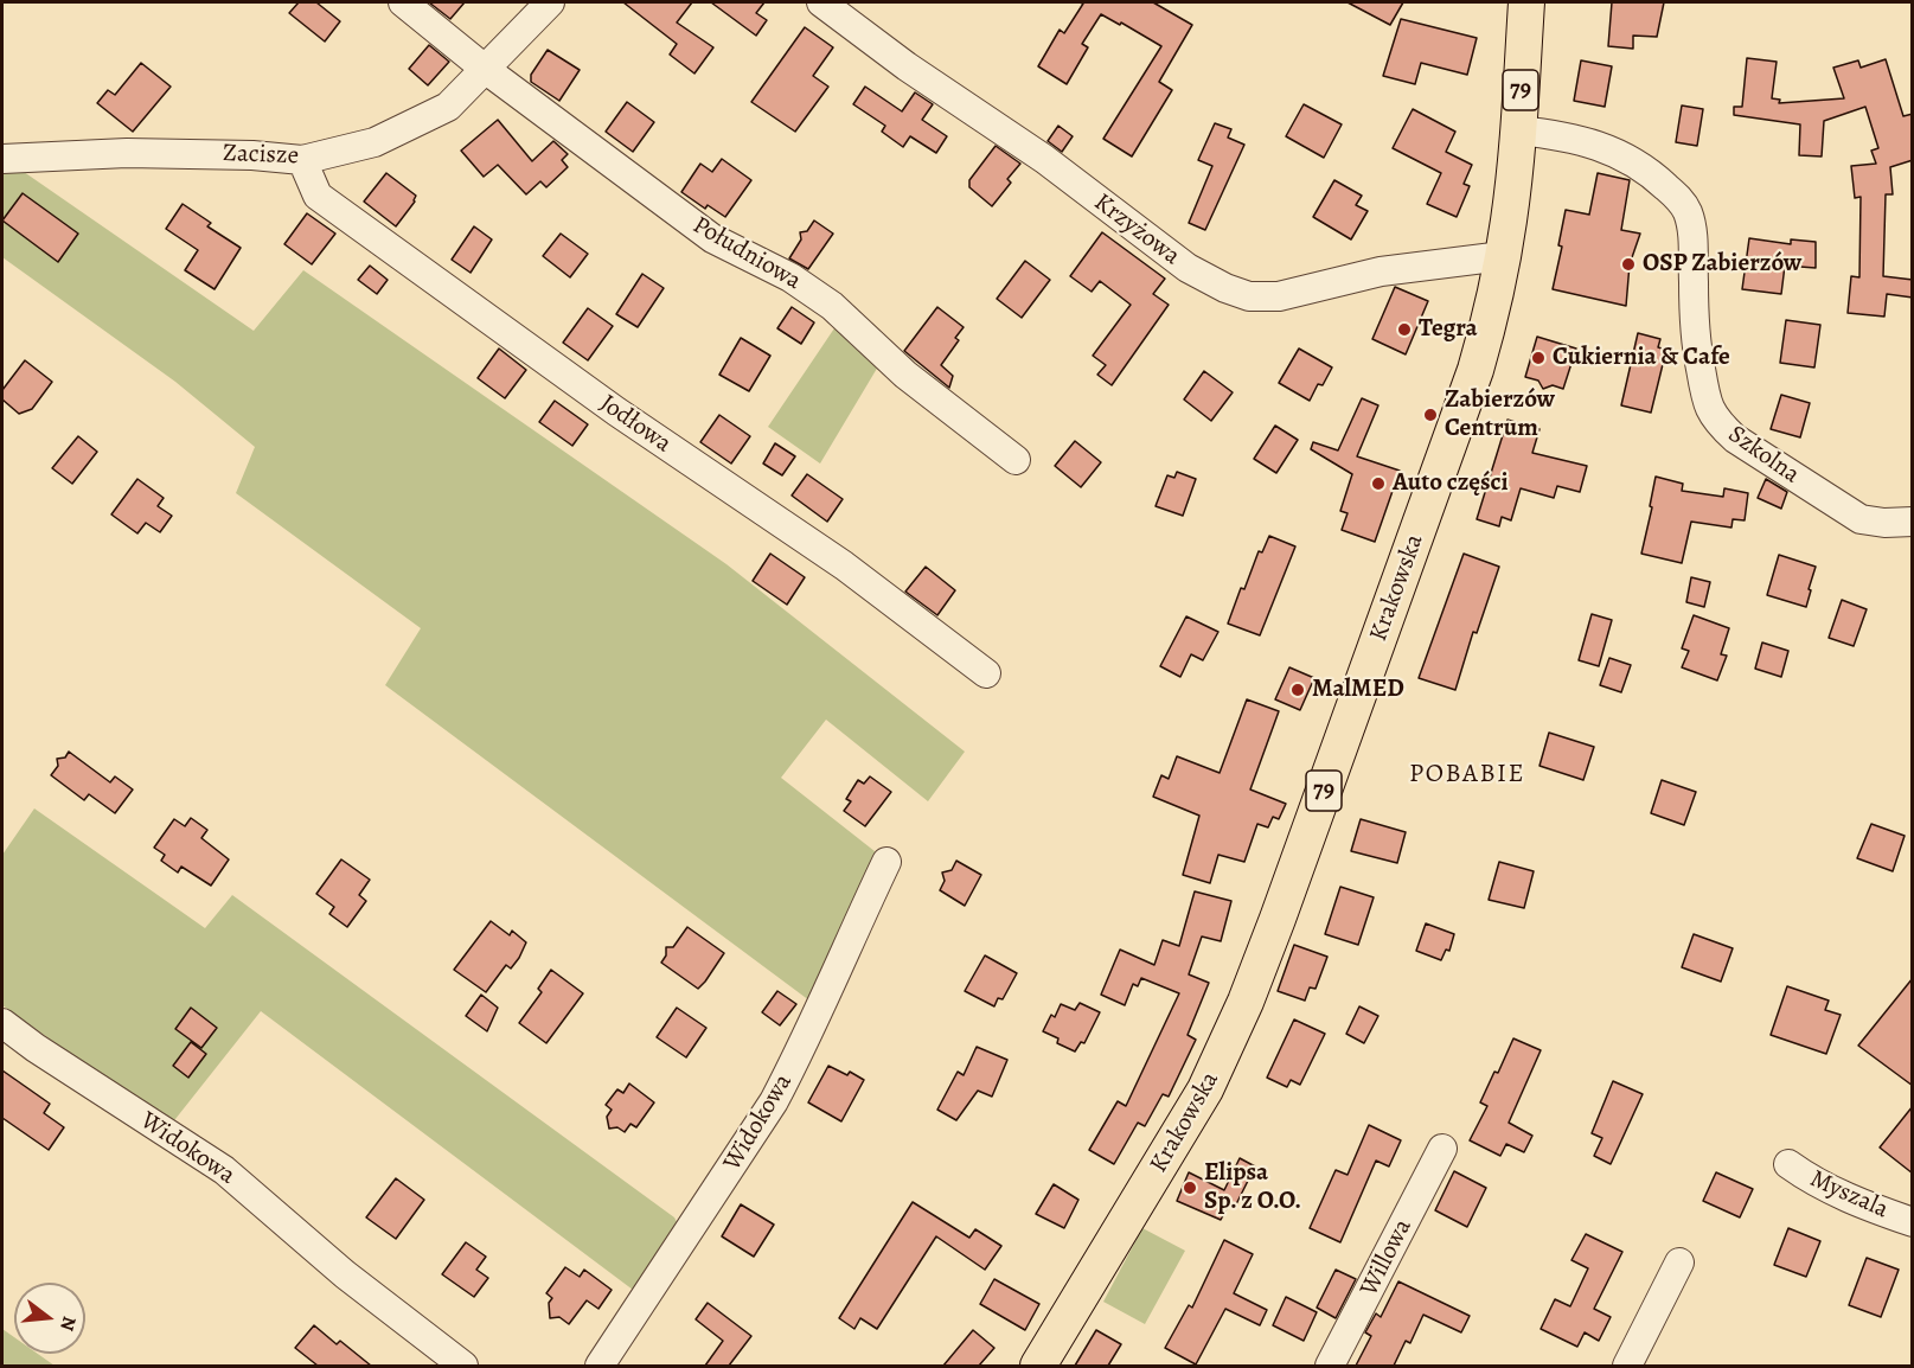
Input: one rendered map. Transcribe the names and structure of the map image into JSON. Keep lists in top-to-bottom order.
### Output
{
  "streets": {
    "main road": ["79", "Krakowska"],
    "street": [
      "Zacisze",
      "Krzyżowa",
      "Południowa",
      "Jodłowa",
      "Szkolna",
      "Widokowa",
      "Myszala",
      "Willowa"
    ]
  },
  "crossings": [
    ["Zacisze", "Południowa"],
    ["Zacisze", "Jodłowa"],
    ["Krzyżowa", "Krakowska"],
    ["Szkolna", "Krakowska"]
  ],
  "districts": ["POBABIE"],
  "places": [
    "OSP Zabierzów",
    "Tegra",
    "Cukiernia & Cafe",
    "Zabierzów Centrum",
    "Auto części",
    "MalMED",
    "Elipsa Sp. z O.O."
  ],
  "north": "right"
}
